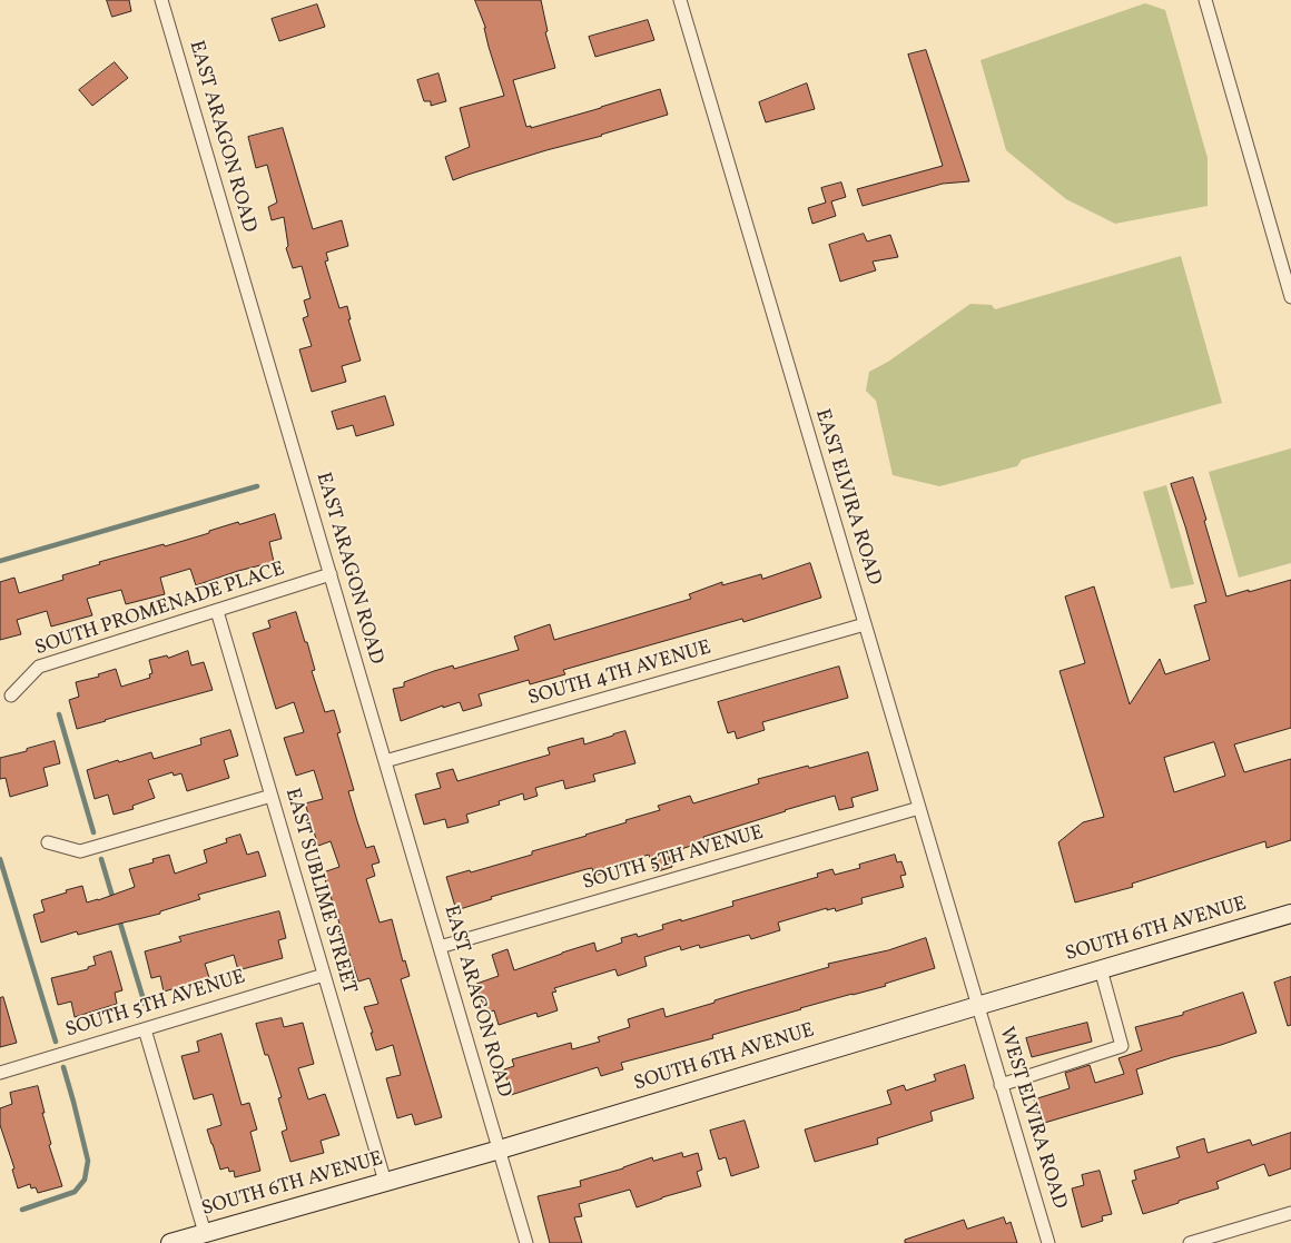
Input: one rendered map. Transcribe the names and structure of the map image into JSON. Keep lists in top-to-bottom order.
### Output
{
  "streets": {
    "street": [
      "EAST ARAGON ROAD",
      "EAST ELVIRA ROAD",
      "SOUTH PROMENADE PLACE",
      "SOUTH 4TH AVENUE",
      "SOUTH 5TH AVENUE",
      "EAST SUBLIME STREET",
      "SOUTH 6TH AVENUE",
      "WEST ELVIRA ROAD"
    ]
  },
  "crossings": [
    ["EAST ARAGON ROAD", "SOUTH PROMENADE PLACE"],
    ["EAST ARAGON ROAD", "SOUTH 4TH AVENUE"],
    ["EAST ARAGON ROAD", "SOUTH 5TH AVENUE"],
    ["EAST ARAGON ROAD", "SOUTH 6TH AVENUE"],
    ["EAST ELVIRA ROAD", "SOUTH 4TH AVENUE"],
    ["EAST ELVIRA ROAD", "SOUTH 5TH AVENUE"],
    ["EAST ELVIRA ROAD", "SOUTH 6TH AVENUE"],
    ["EAST ELVIRA ROAD", "WEST ELVIRA ROAD"],
    ["SOUTH PROMENADE PLACE", "EAST SUBLIME STREET"],
    ["SOUTH 5TH AVENUE", "EAST SUBLIME STREET"],
    ["EAST SUBLIME STREET", "SOUTH 6TH AVENUE"],
    ["SOUTH 6TH AVENUE", "WEST ELVIRA ROAD"]
  ]
}
